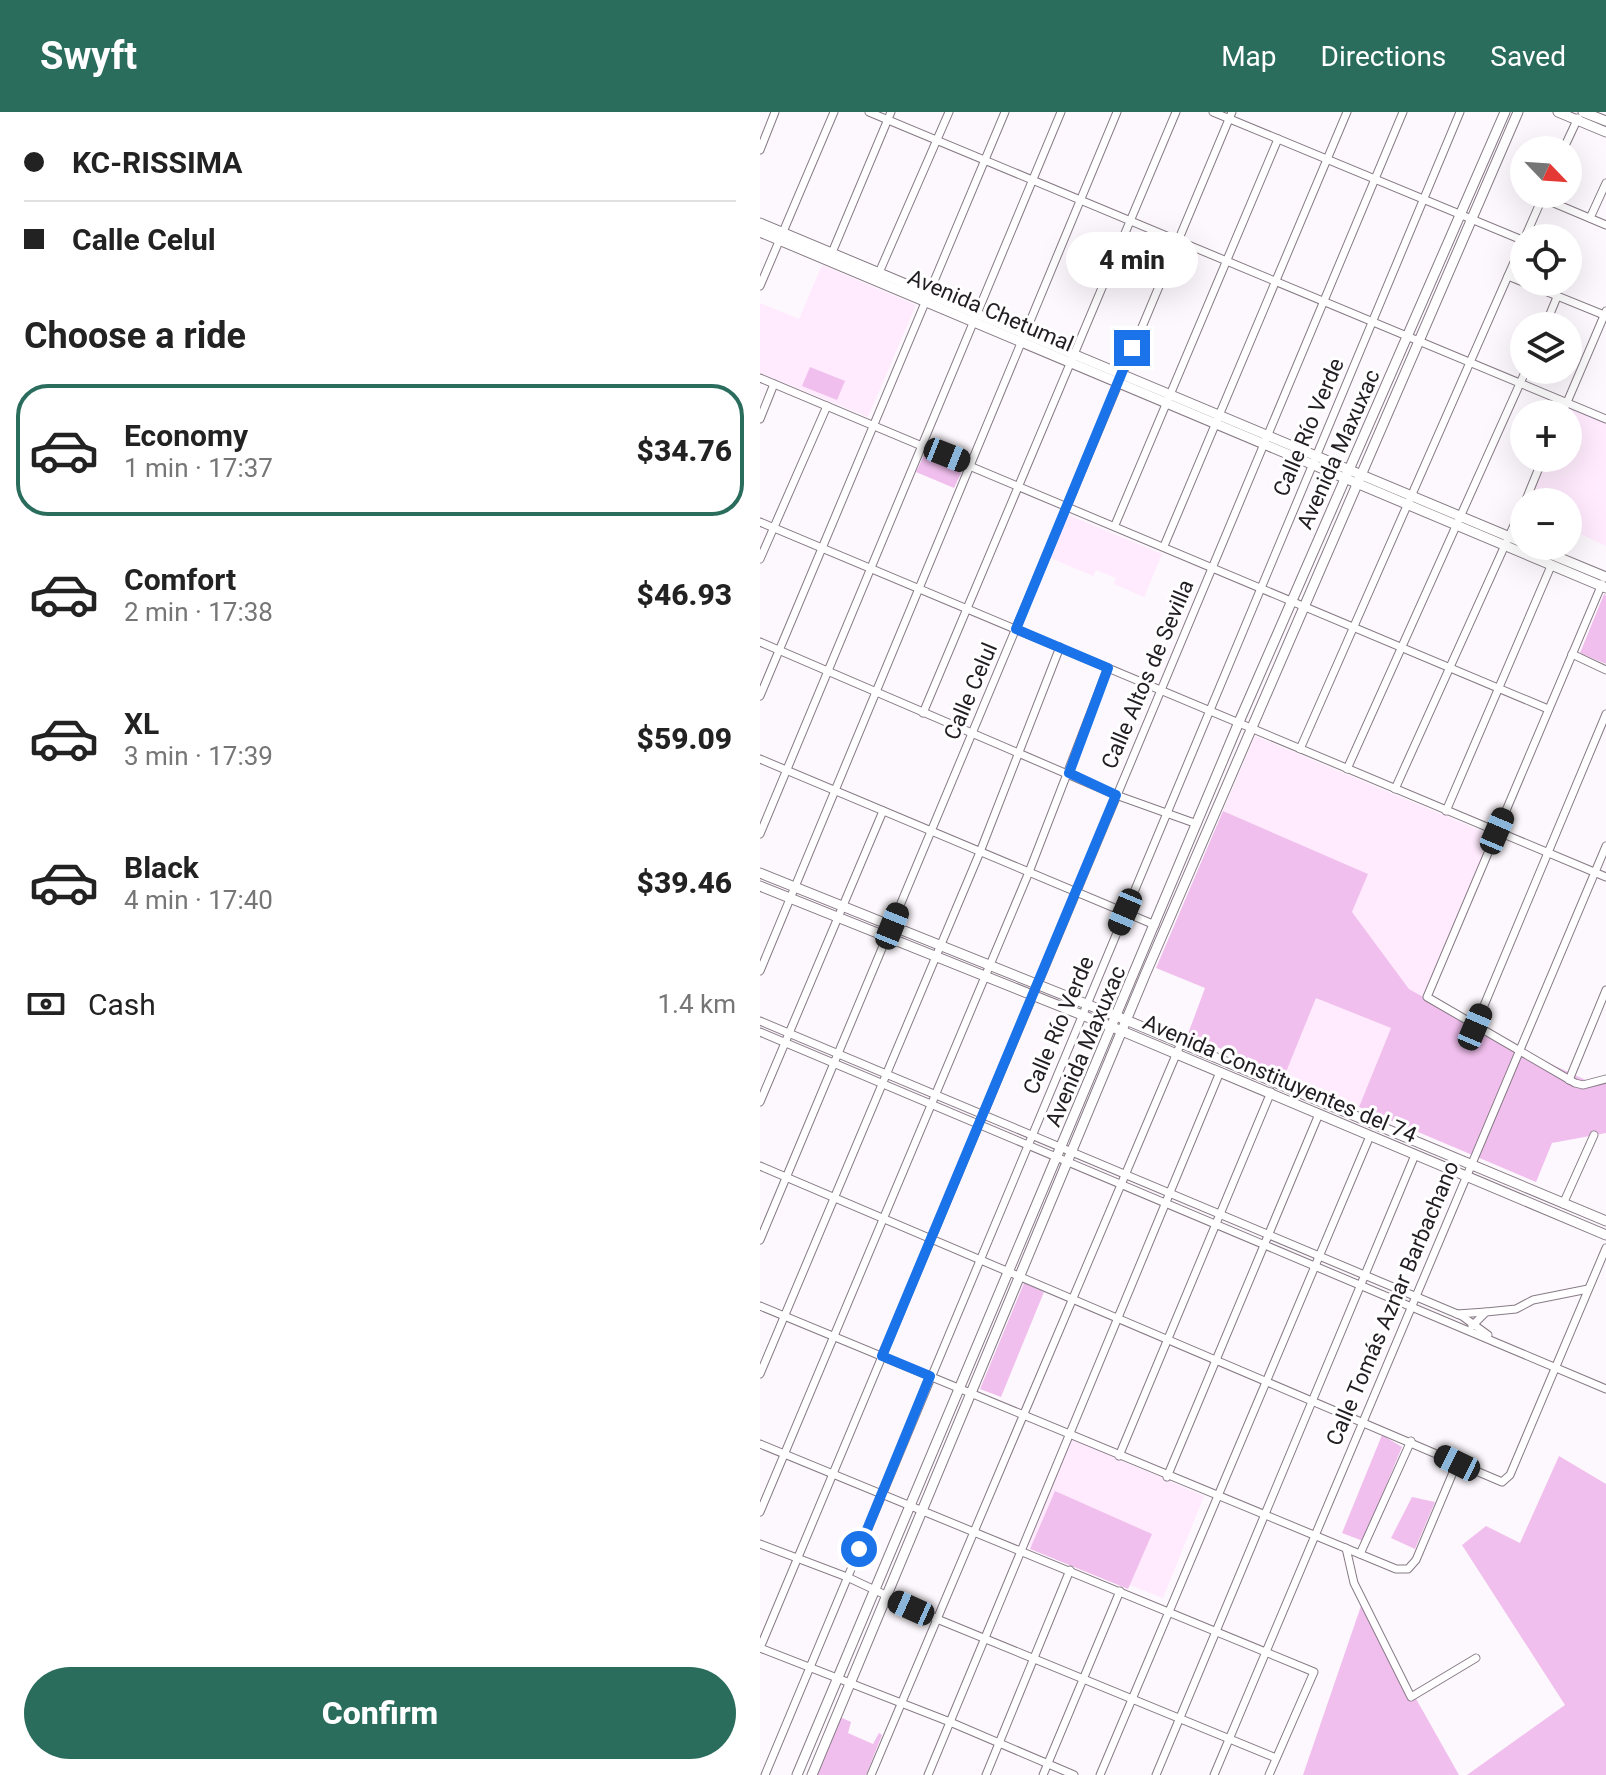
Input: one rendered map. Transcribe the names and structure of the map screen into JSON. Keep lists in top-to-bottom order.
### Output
{
  "streets": {
    "main road": ["Avenida Chetumal", "Avenida Maxuxac", "Avenida Constituyentes del 74"],
    "street": [
      "Calle Río Verde",
      "Calle Altos de Sevilla",
      "Calle Celul",
      "Calle Tomás Aznar Barbachano"
    ]
  },
  "crossings": [
    ["Avenida Chetumal", "Calle Río Verde"],
    ["Avenida Chetumal", "Avenida Maxuxac"],
    ["Avenida Chetumal", "Calle Altos de Sevilla"],
    ["Avenida Chetumal", "Calle Celul"],
    ["Calle Río Verde", "Avenida Constituyentes del 74"],
    ["Avenida Maxuxac", "Avenida Constituyentes del 74"],
    ["Calle Altos de Sevilla", "Avenida Constituyentes del 74"],
    ["Calle Celul", "Avenida Constituyentes del 74"],
    ["Avenida Constituyentes del 74", "Calle Tomás Aznar Barbachano"]
  ],
  "north": "bottom right",
  "page": {
    "header": "Swyft",
    "nav": ["Map", "Directions", "Saved"],
    "banner": ["KC-RISSIMA", "Calle Celul"],
    "map_buttons": ["+", "−"],
    "bubble": "4 min",
    "heading": "Choose a ride",
    "list": [
      {
        "name": "Economy",
        "note": "1 min · 17:37",
        "value": "$34.76"
      },
      {
        "name": "Comfort",
        "note": "2 min · 17:38",
        "value": "$46.93"
      },
      {
        "name": "XL",
        "note": "3 min · 17:39",
        "value": "$59.09"
      },
      {
        "name": "Black",
        "note": "4 min · 17:40",
        "value": "$39.46"
      }
    ],
    "pay": ["Cash", "1.4 km"],
    "buttons": "Confirm"
  }
}
